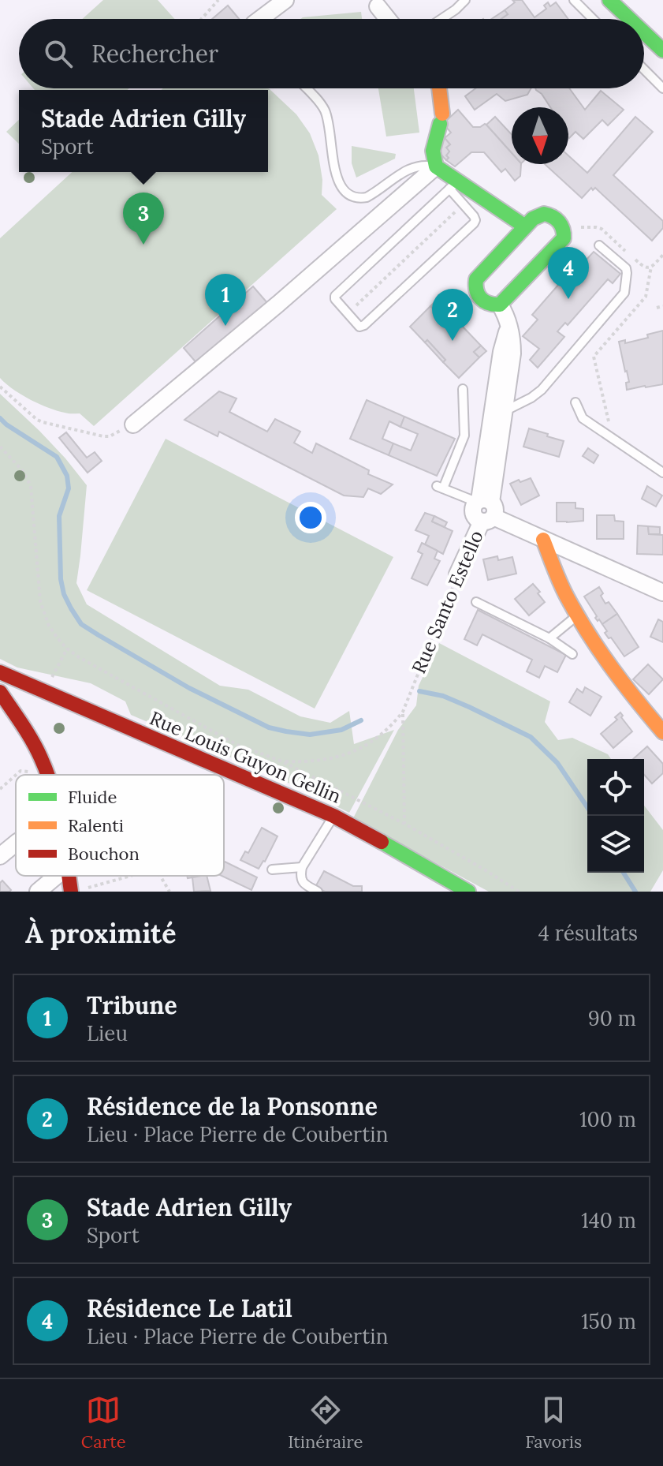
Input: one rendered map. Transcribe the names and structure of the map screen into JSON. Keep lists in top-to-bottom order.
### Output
{
  "streets": {
    "street": ["Rue Santo Estello", "Rue Louis Guyon Gellin"]
  },
  "legend": ["Fluide", "Ralenti", "Bouchon"],
  "north": "bottom",
  "page": {
    "search": "Rechercher",
    "popup": ["Stade Adrien Gilly", "Sport"],
    "pins": [
      "3",
      "4",
      "1",
      "2"
    ],
    "heading": ["À proximité", "4 résultats"],
    "list": [
      {
        "mark": "1",
        "name": "Tribune",
        "note": "Lieu",
        "value": "90 m"
      },
      {
        "mark": "2",
        "name": "Résidence de la Ponsonne",
        "note": "Lieu · Place Pierre de Coubertin",
        "value": "100 m"
      },
      {
        "mark": "3",
        "name": "Stade Adrien Gilly",
        "note": "Sport",
        "value": "140 m"
      },
      {
        "mark": "4",
        "name": "Résidence Le Latil",
        "note": "Lieu · Place Pierre de Coubertin",
        "value": "150 m"
      }
    ],
    "nav": ["Carte", "Itinéraire", "Favoris"]
  }
}
